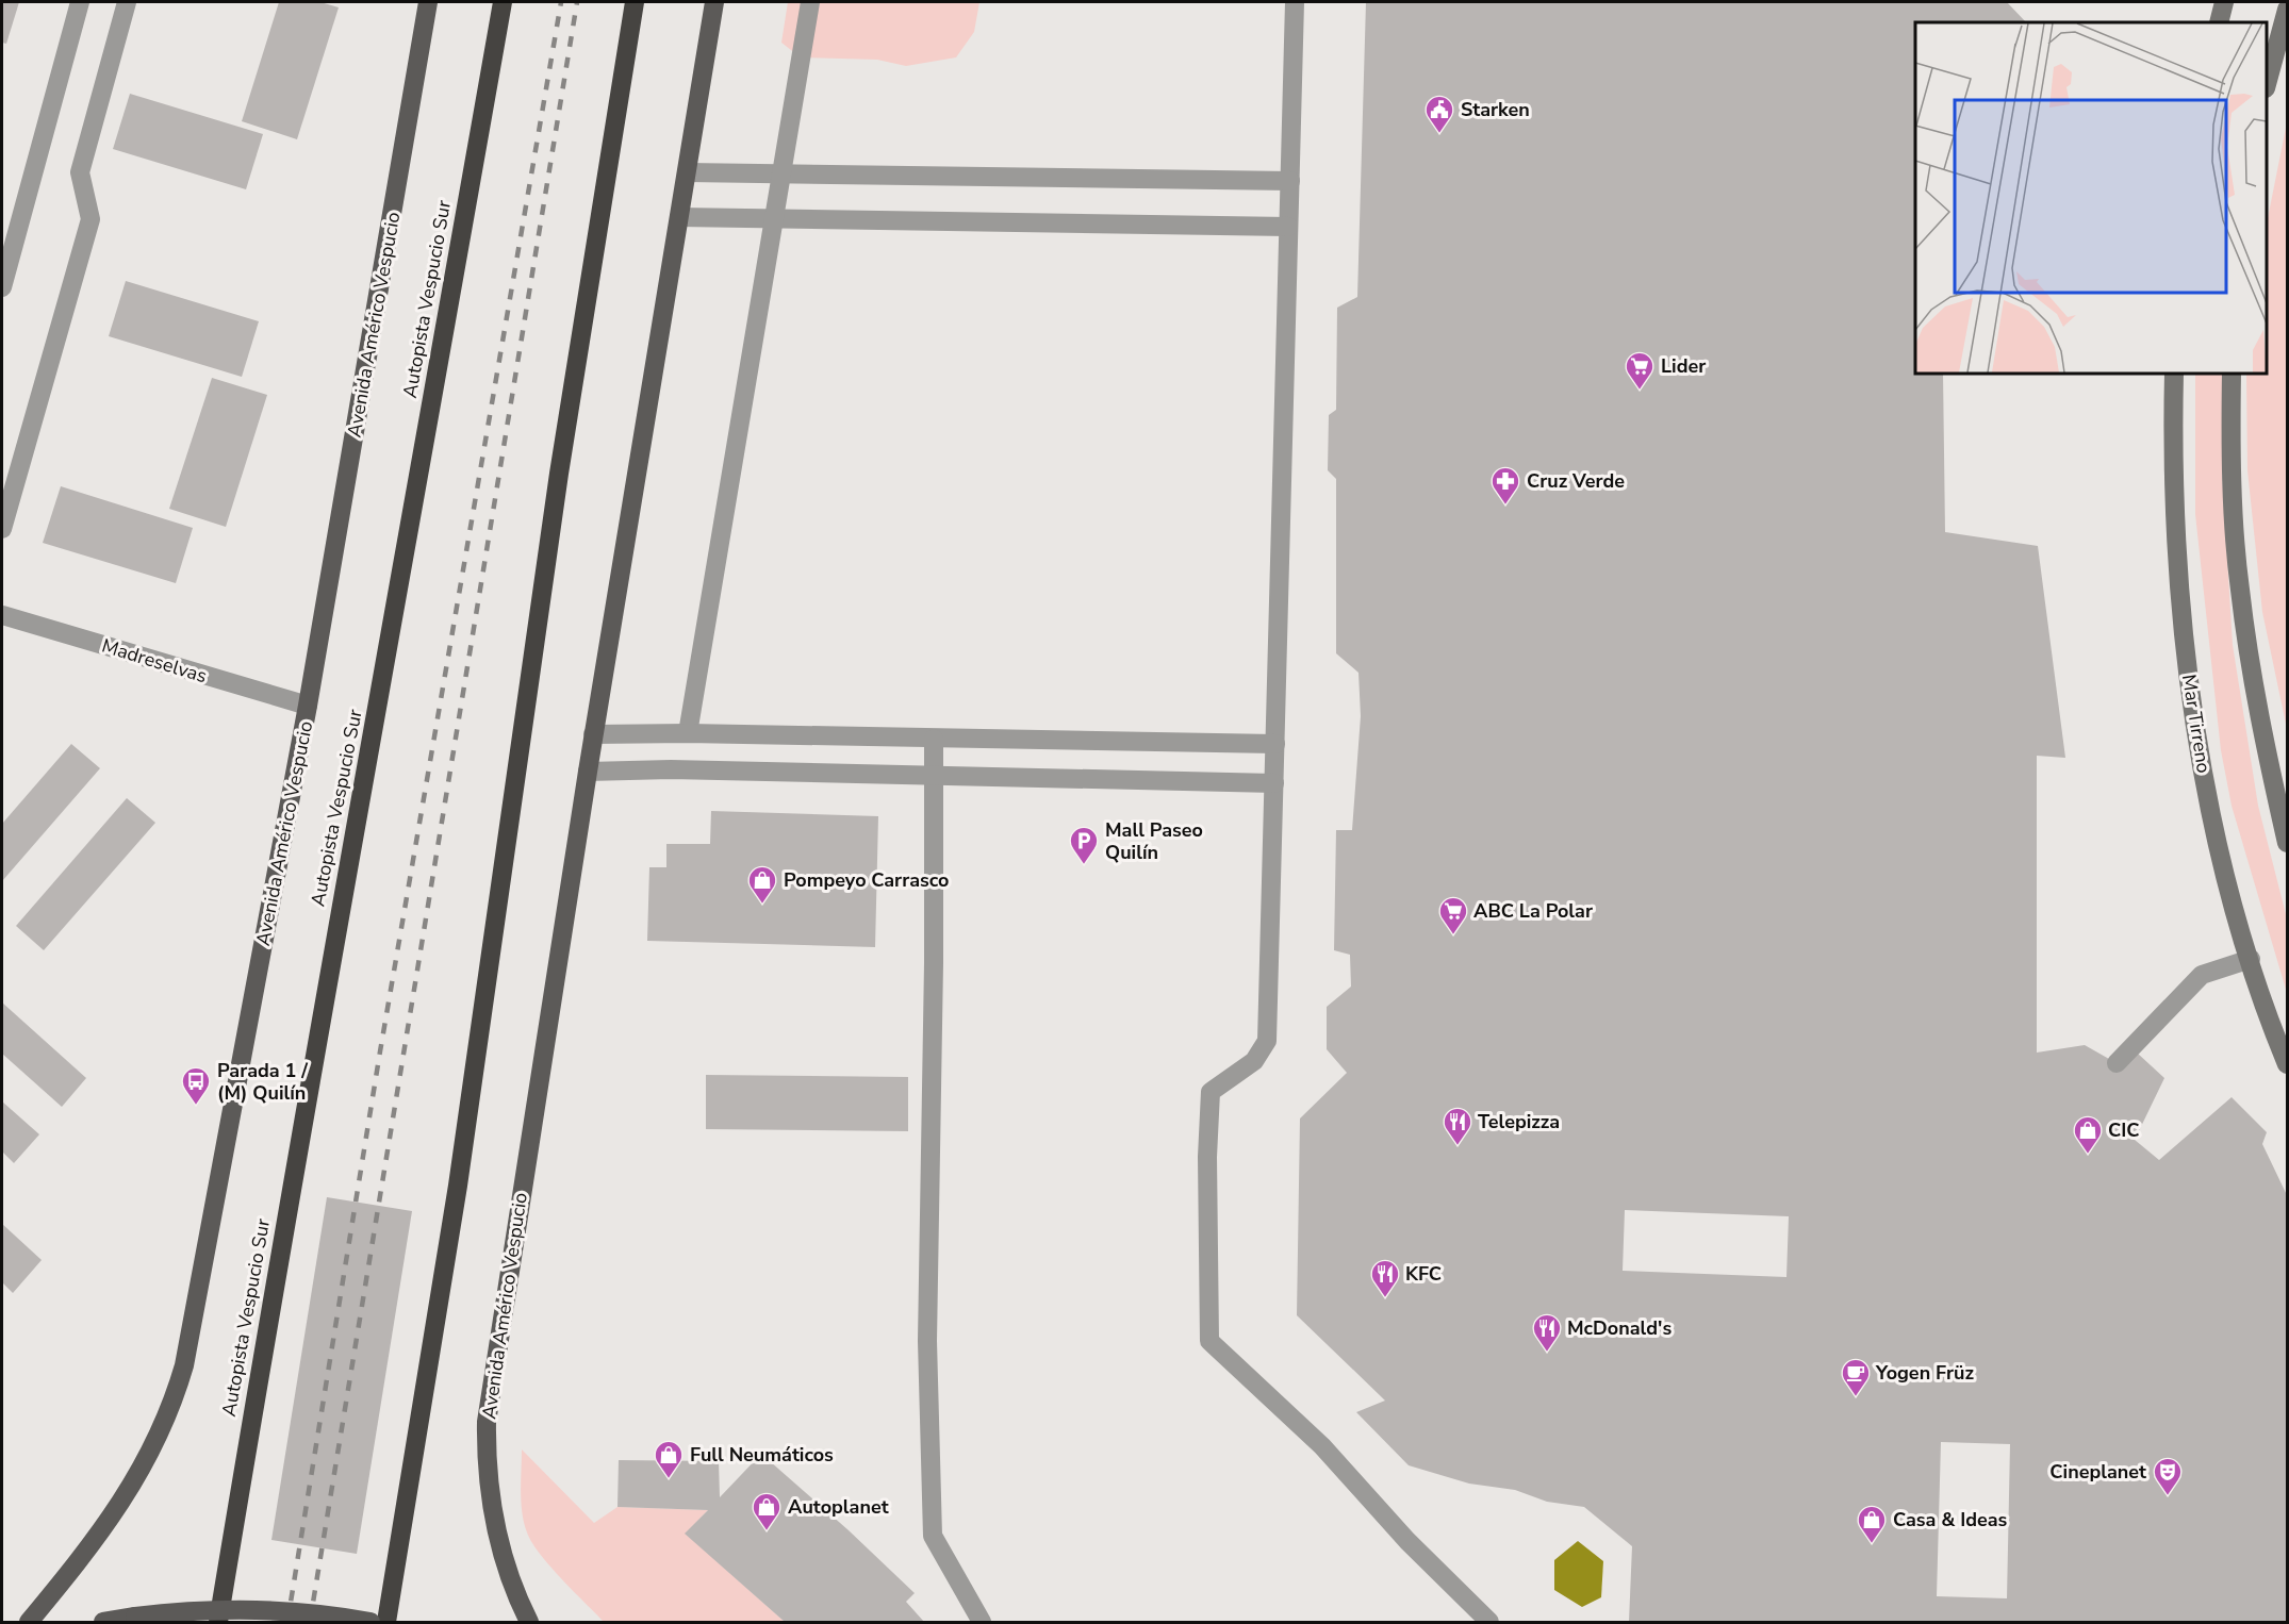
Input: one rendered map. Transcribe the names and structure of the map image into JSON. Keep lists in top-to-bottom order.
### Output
{
  "streets": {
    "highway": ["Autopista Vespucio Sur"],
    "main road": ["Avenida Américo Vespucio"],
    "street": ["Madreselvas", "Mar Tirreno"]
  },
  "crossings": [
    ["Avenida Américo Vespucio", "Madreselvas"]
  ],
  "places": {
    "public building": ["Starken"],
    "supermarket": ["Lider", "ABC La Polar"],
    "pharmacy": ["Cruz Verde"],
    "parking": ["Mall Paseo Quilín"],
    "shop": [
      "Pompeyo Carrasco",
      "CIC",
      "Full Neumáticos",
      "Autoplanet",
      "Casa & Ideas"
    ],
    "bus stop": ["Parada 1 / (M) Quilín"],
    "restaurant": ["Telepizza", "KFC", "McDonald's"],
    "cafe": ["Yogen Früz"],
    "theatre": ["Cineplanet"]
  }
}
